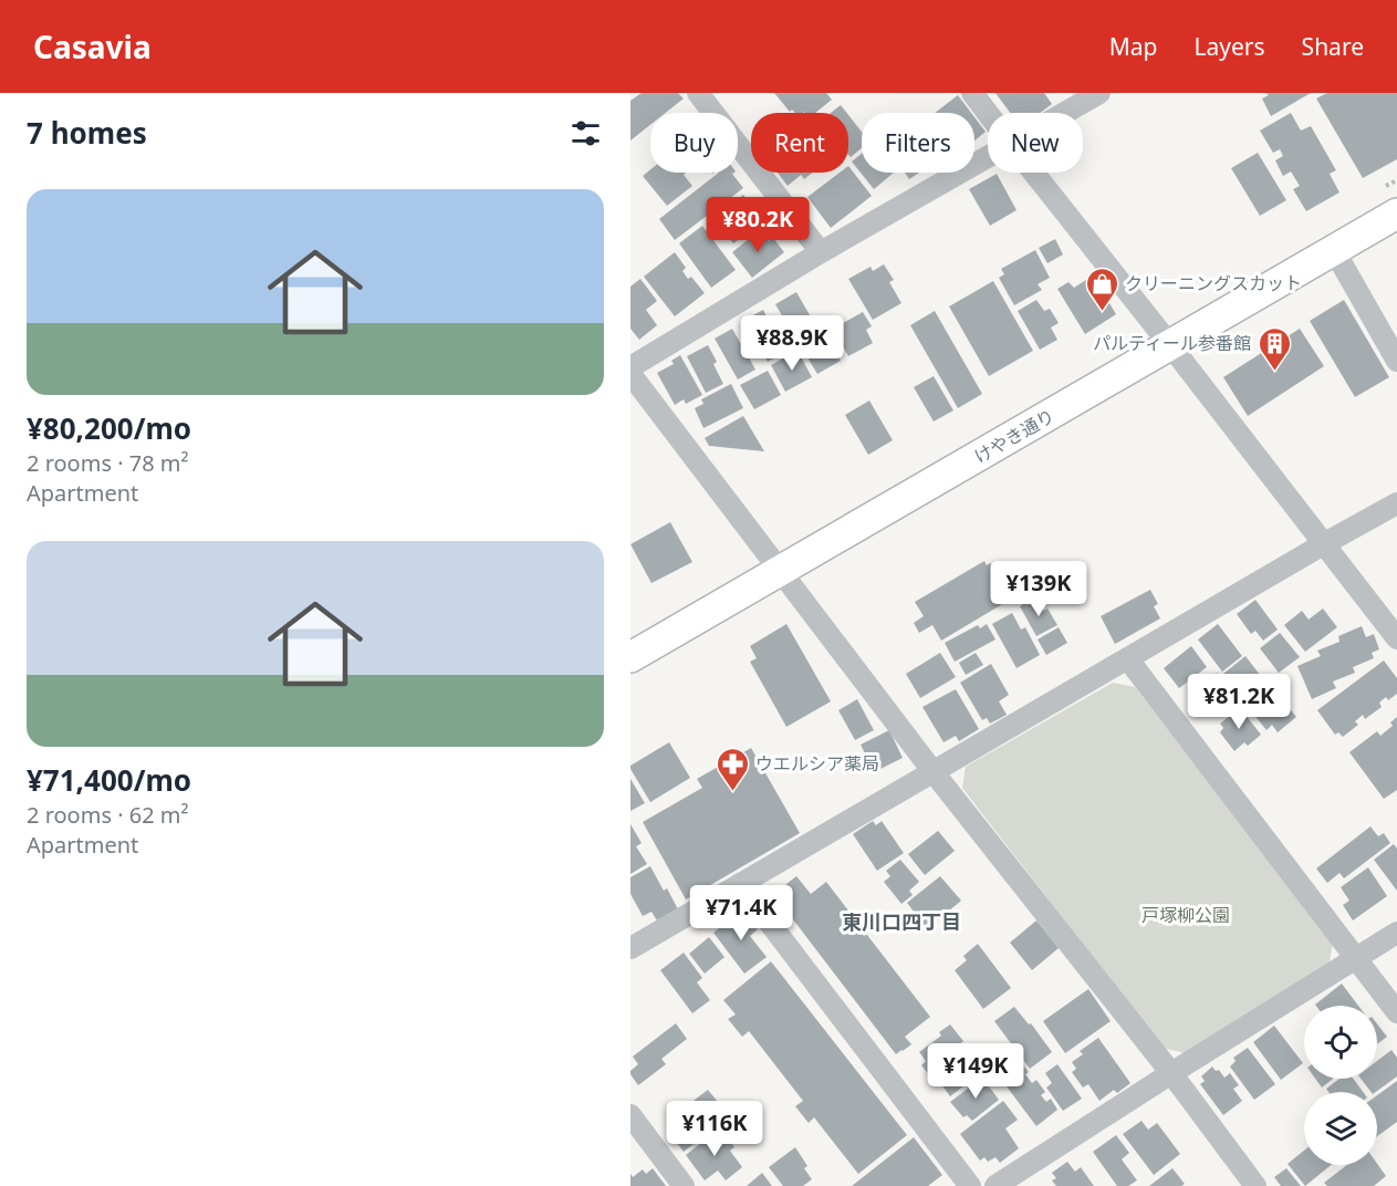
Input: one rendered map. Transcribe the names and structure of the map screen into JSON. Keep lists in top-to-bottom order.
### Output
{
  "streets": {
    "street": ["けやき通り"]
  },
  "districts": ["東川口四丁目"],
  "parks": ["戸塚柳公園"],
  "places": {
    "shop": ["クリーニングスカット"],
    "building": ["パルティール参番館"],
    "pharmacy": ["ウエルシア薬局"]
  },
  "page": {
    "header": "Casavia",
    "nav": ["Map", "Layers", "Share"],
    "heading": "7 homes",
    "chip": [
      "Buy",
      "Rent",
      "Filters",
      "New"
    ],
    "list": [
      {
        "name": "¥80,200/mo",
        "note": "2 rooms · 78 m² · Apartment"
      },
      {
        "name": "¥71,400/mo",
        "note": "2 rooms · 62 m² · Apartment"
      }
    ],
    "price": [
      "¥80.2K",
      "¥88.9K",
      "¥139K",
      "¥81.2K",
      "¥71.4K",
      "¥149K",
      "¥116K"
    ]
  }
}
